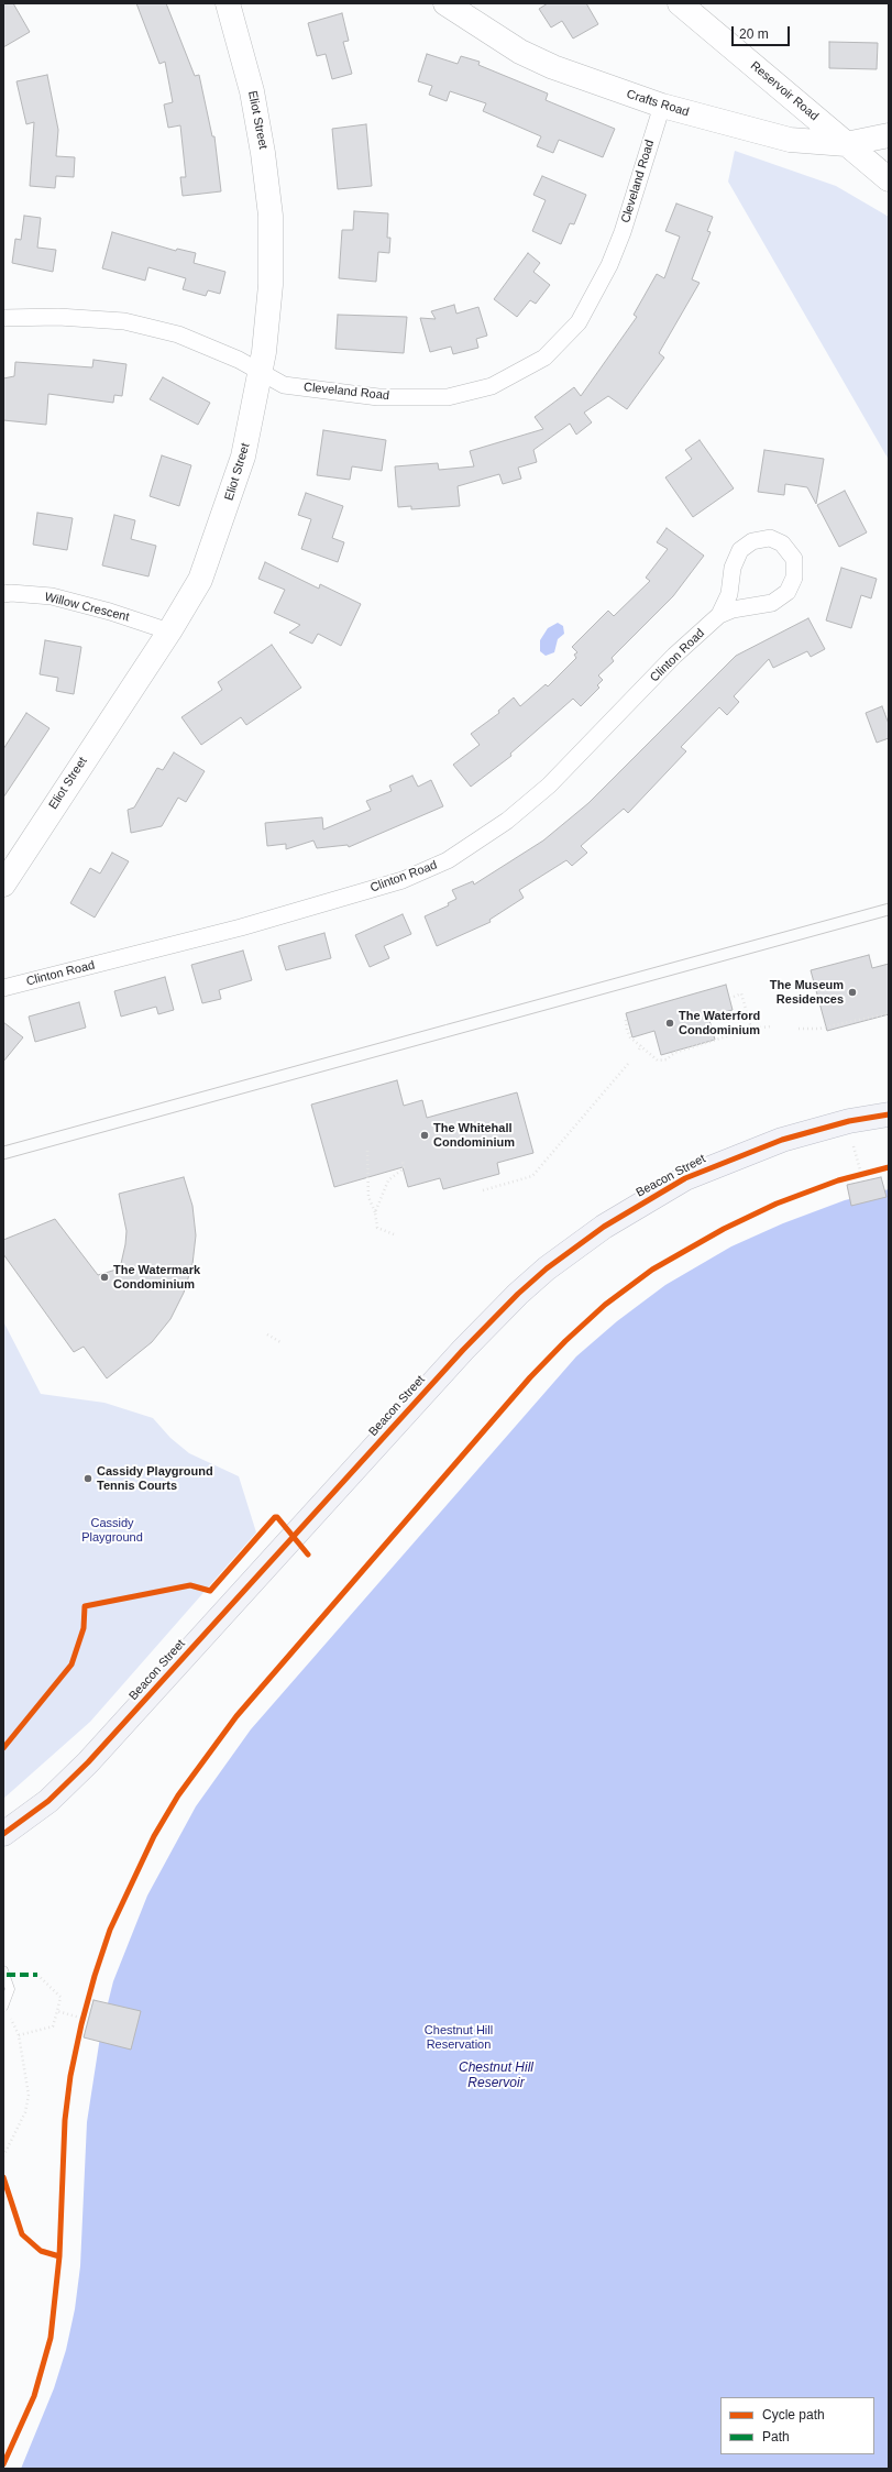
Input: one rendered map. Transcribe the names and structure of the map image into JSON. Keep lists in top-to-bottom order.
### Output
{
  "streets": {
    "main road": ["Beacon Street"],
    "street": [
      "Reservoir Road",
      "Crafts Road",
      "Eliot Street",
      "Cleveland Road",
      "Willow Crescent",
      "Clinton Road"
    ]
  },
  "crossings": [
    ["Reservoir Road", "Crafts Road"],
    ["Crafts Road", "Cleveland Road"],
    ["Eliot Street", "Cleveland Road"],
    ["Eliot Street", "Willow Crescent"]
  ],
  "water": ["Chestnut Hill Reservoir"],
  "parks": ["Cassidy Playground", "Chestnut Hill Reservation"],
  "places": [
    "The Museum Residences",
    "The Waterford Condominium",
    "The Whitehall Condominium",
    "The Watermark Condominium",
    "Cassidy Playground Tennis Courts"
  ],
  "legend": ["Cycle path", "Path"],
  "scale_bar": "20 m"
}
